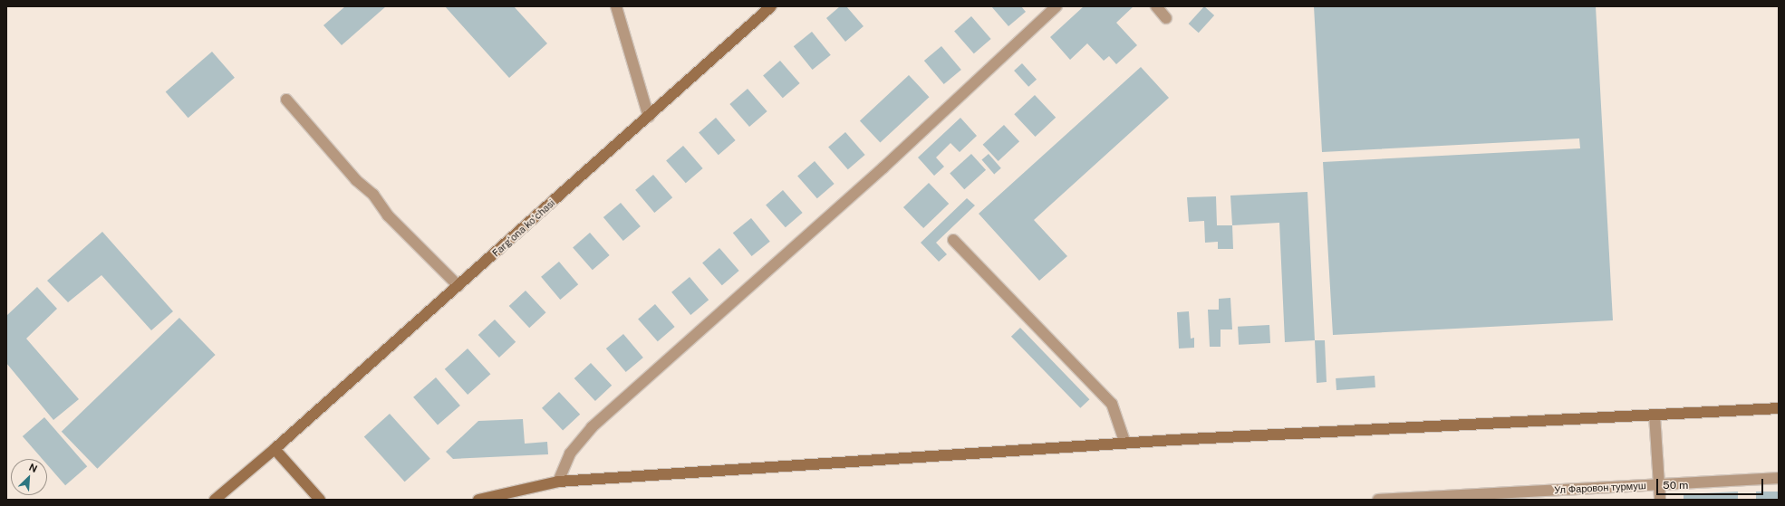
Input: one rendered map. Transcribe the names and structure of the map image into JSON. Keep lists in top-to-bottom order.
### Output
{
  "streets": {
    "main road": ["Fargʻona koʻchasi"],
    "street": ["Ул Фаровон турмуш"]
  },
  "scale_bar": "50 m",
  "north": "top right"
}
